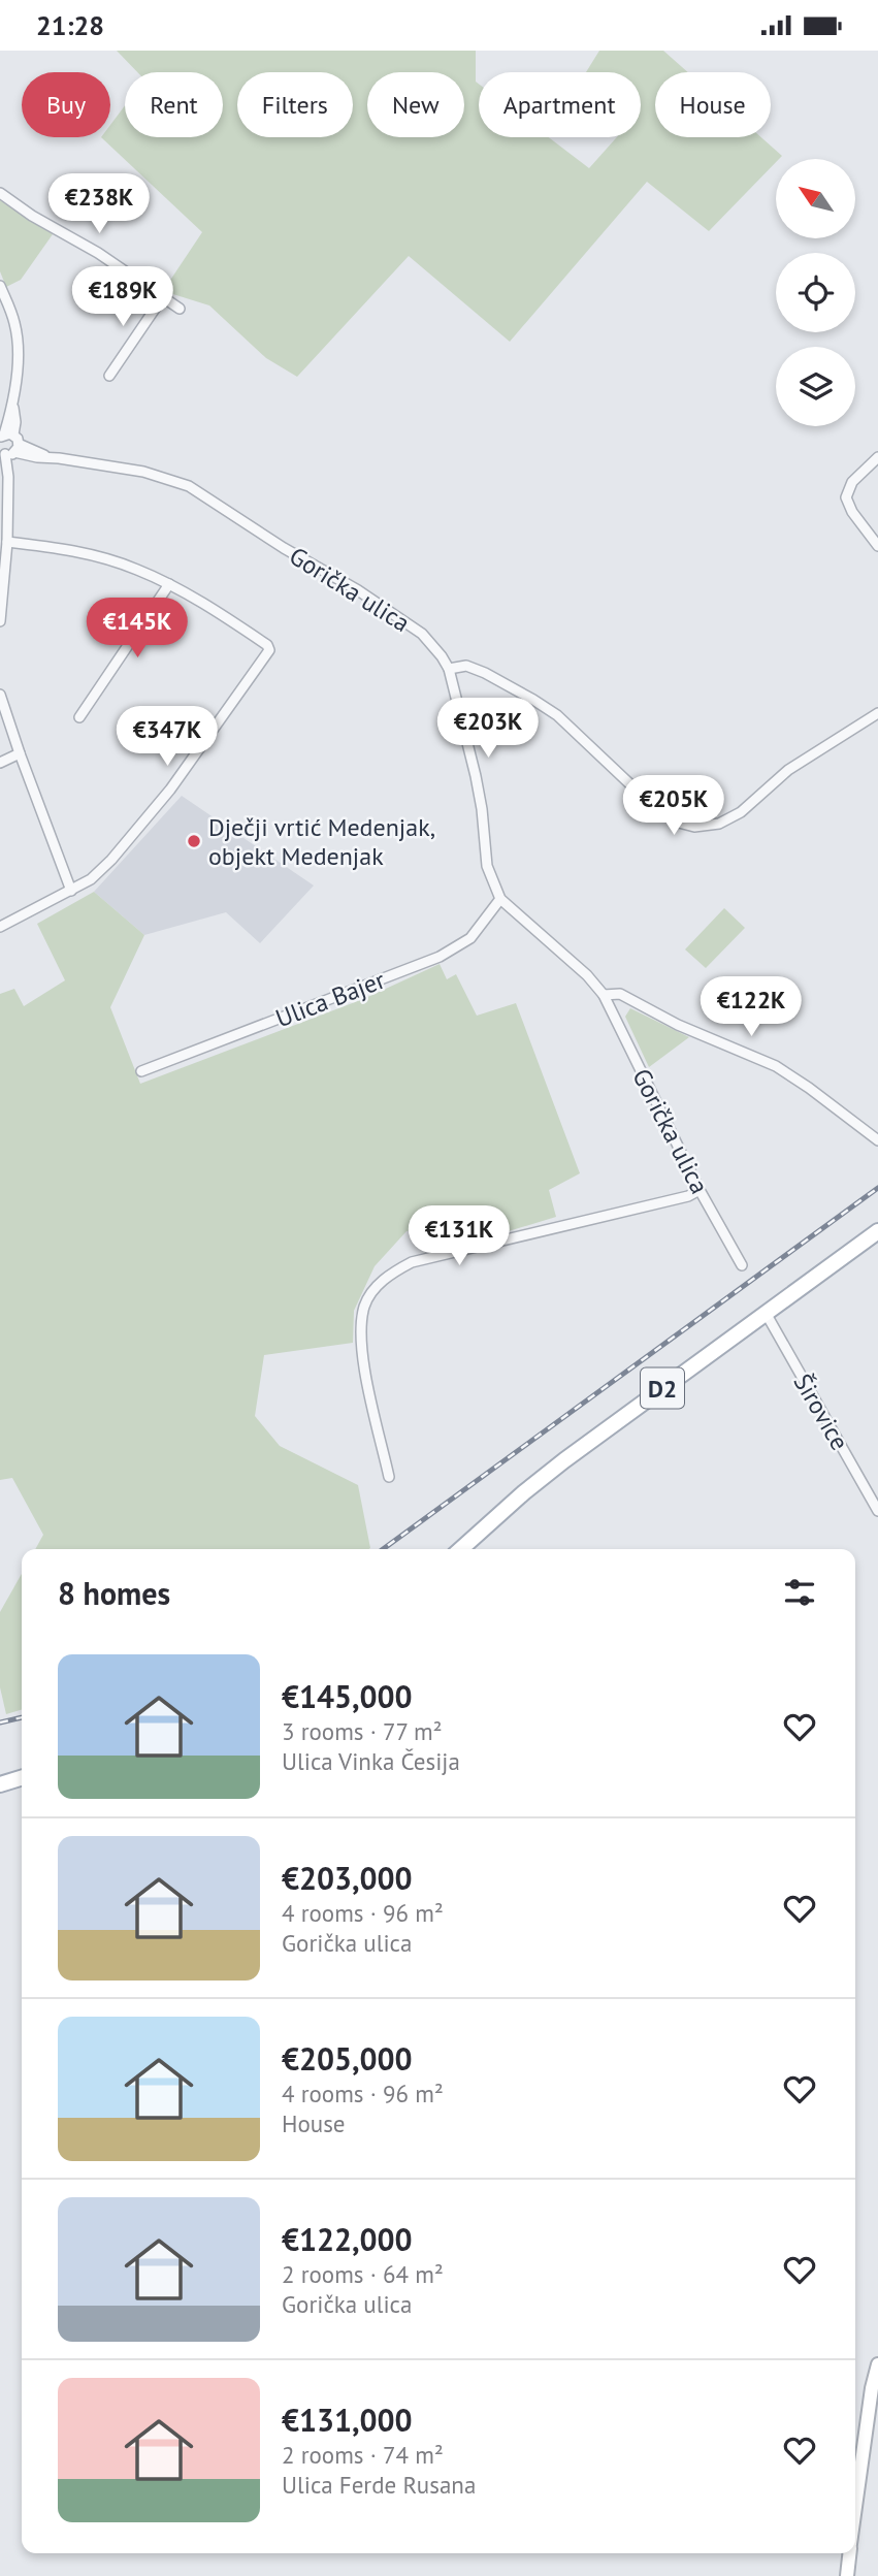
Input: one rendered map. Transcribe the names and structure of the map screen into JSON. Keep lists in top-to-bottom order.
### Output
{
  "streets": {
    "main road": ["D2"],
    "street": ["Gorička ulica", "Ulica Bajer", "Širovice"]
  },
  "crossings": [
    ["Gorička ulica", "Ulica Bajer"],
    ["D2", "Širovice"]
  ],
  "places": ["Dječji vrtić Medenjak, objekt Medenjak"],
  "north": "top left",
  "page": {
    "status": "21:28",
    "chip": [
      "Buy",
      "Rent",
      "Filters",
      "New",
      "Apartment",
      "House"
    ],
    "price": [
      "€238K",
      "€189K",
      "€145K",
      "€203K",
      "€347K",
      "€205K",
      "€122K",
      "€131K"
    ],
    "heading": "8 homes",
    "list": [
      {
        "name": "€145,000",
        "note": "3 rooms · 77 m² · Ulica Vinka Česija"
      },
      {
        "name": "€203,000",
        "note": "4 rooms · 96 m² · Gorička ulica"
      },
      {
        "name": "€205,000",
        "note": "4 rooms · 96 m² · House"
      },
      {
        "name": "€122,000",
        "note": "2 rooms · 64 m² · Gorička ulica"
      },
      {
        "name": "€131,000",
        "note": "2 rooms · 74 m² · Ulica Ferde Rusana"
      }
    ]
  }
}
